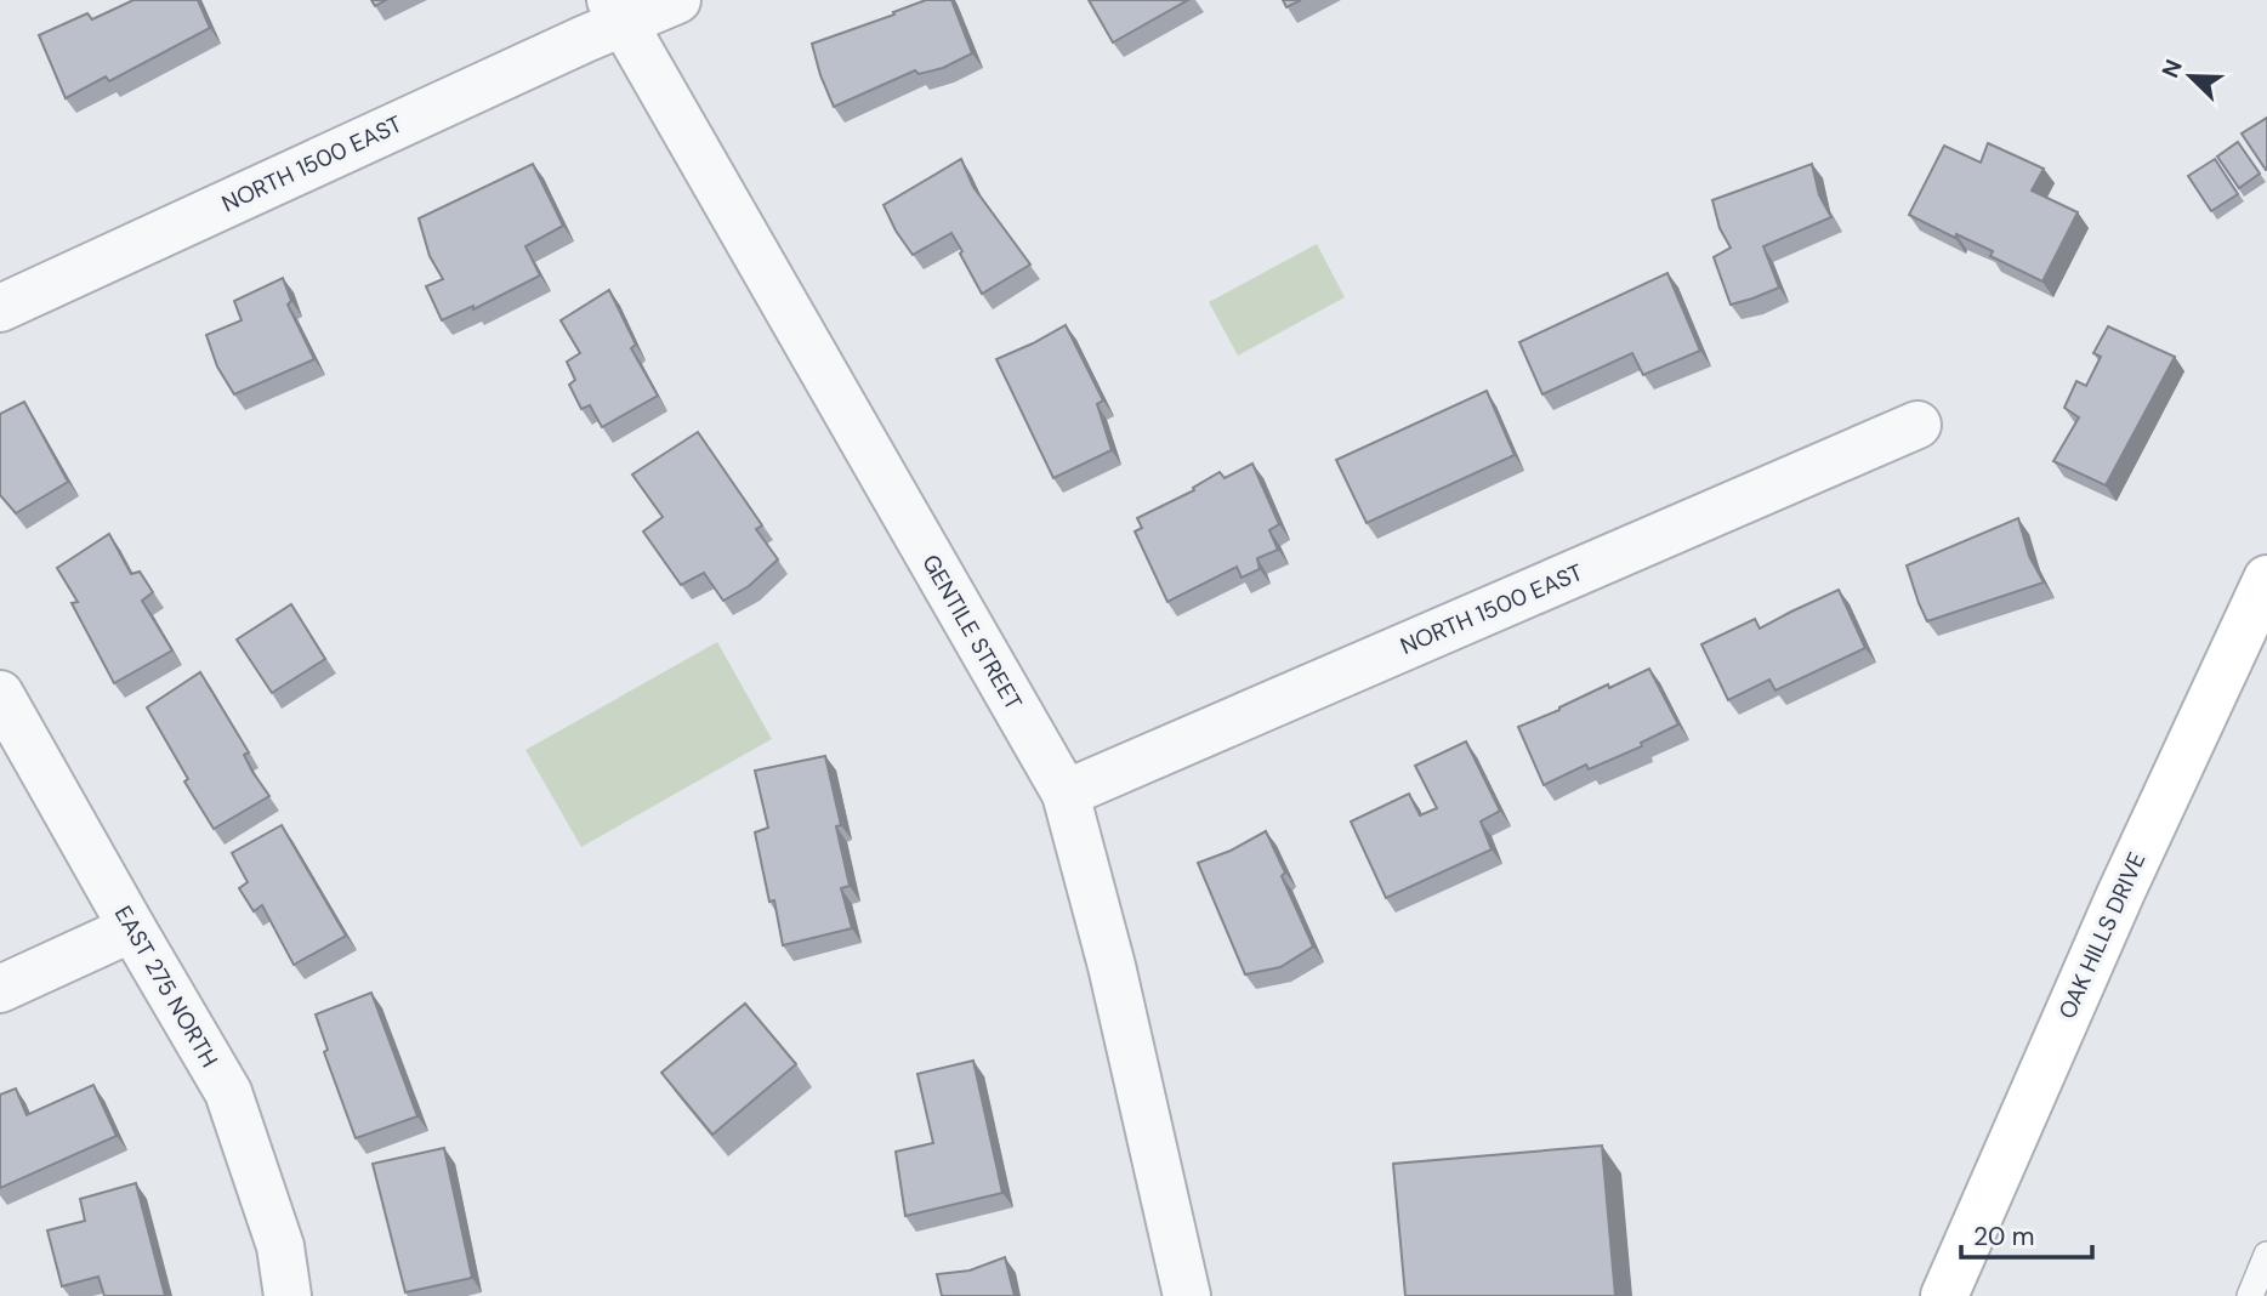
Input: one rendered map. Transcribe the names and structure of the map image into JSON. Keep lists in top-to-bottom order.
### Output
{
  "streets": {
    "main road": ["OAK HILLS DRIVE"],
    "street": ["NORTH 1500 EAST", "GENTILE STREET", "EAST 275 NORTH"]
  },
  "crossings": [
    ["NORTH 1500 EAST", "GENTILE STREET"]
  ],
  "scale_bar": "20 m",
  "north": "top left"
}
